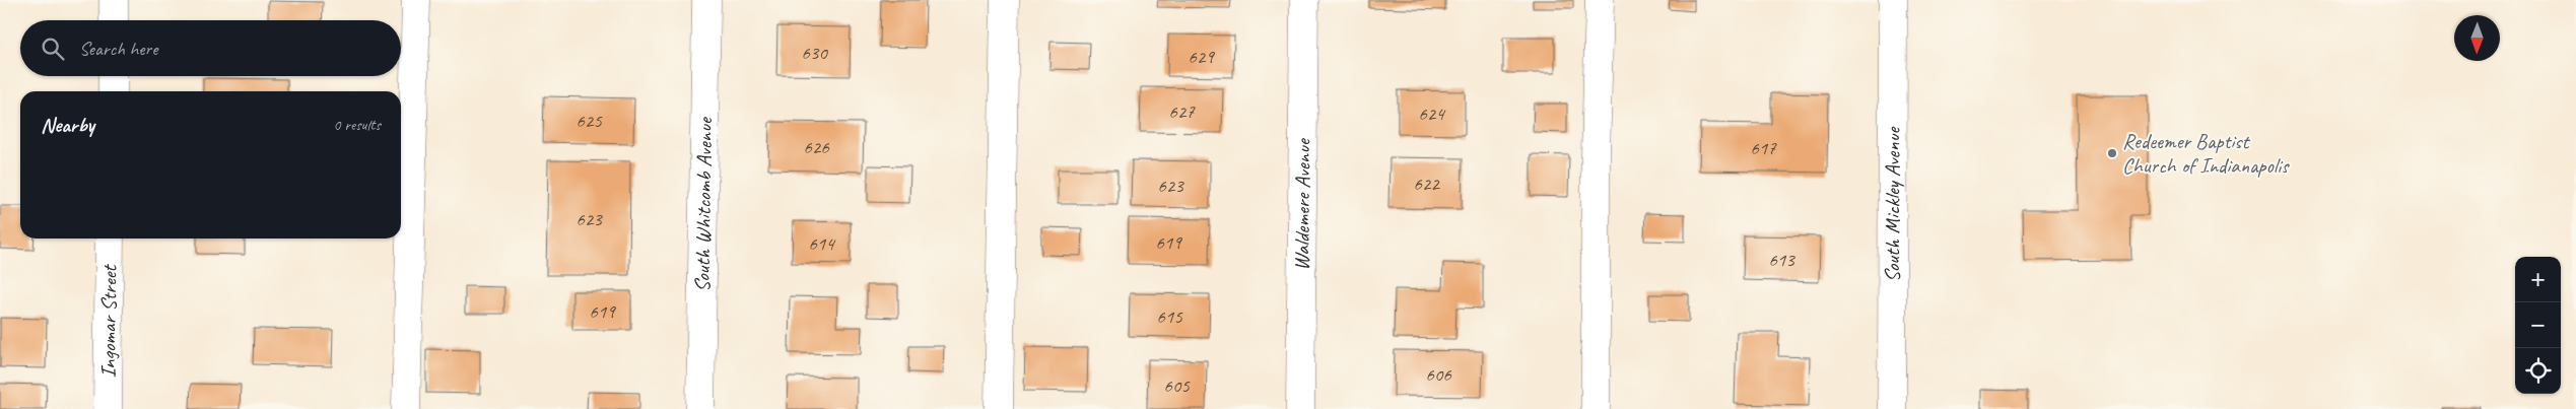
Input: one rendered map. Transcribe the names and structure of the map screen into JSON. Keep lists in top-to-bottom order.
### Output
{
  "streets": {
    "street": [
      "South Whitcomb Avenue",
      "Waldemere Avenue",
      "South Mickley Avenue",
      "Ingomar Street"
    ]
  },
  "places": ["Redeemer Baptist Church of Indianapolis"],
  "house_numbers": [
    "630",
    "629",
    "627",
    "624",
    "625",
    "626",
    "617",
    "622",
    "623",
    "623",
    "619",
    "614",
    "613",
    "619",
    "615",
    "606",
    "605"
  ],
  "north": "bottom",
  "page": {
    "search": "Search here",
    "heading": ["Nearby", "0 results"],
    "map_buttons": ["+", "−"]
  }
}
